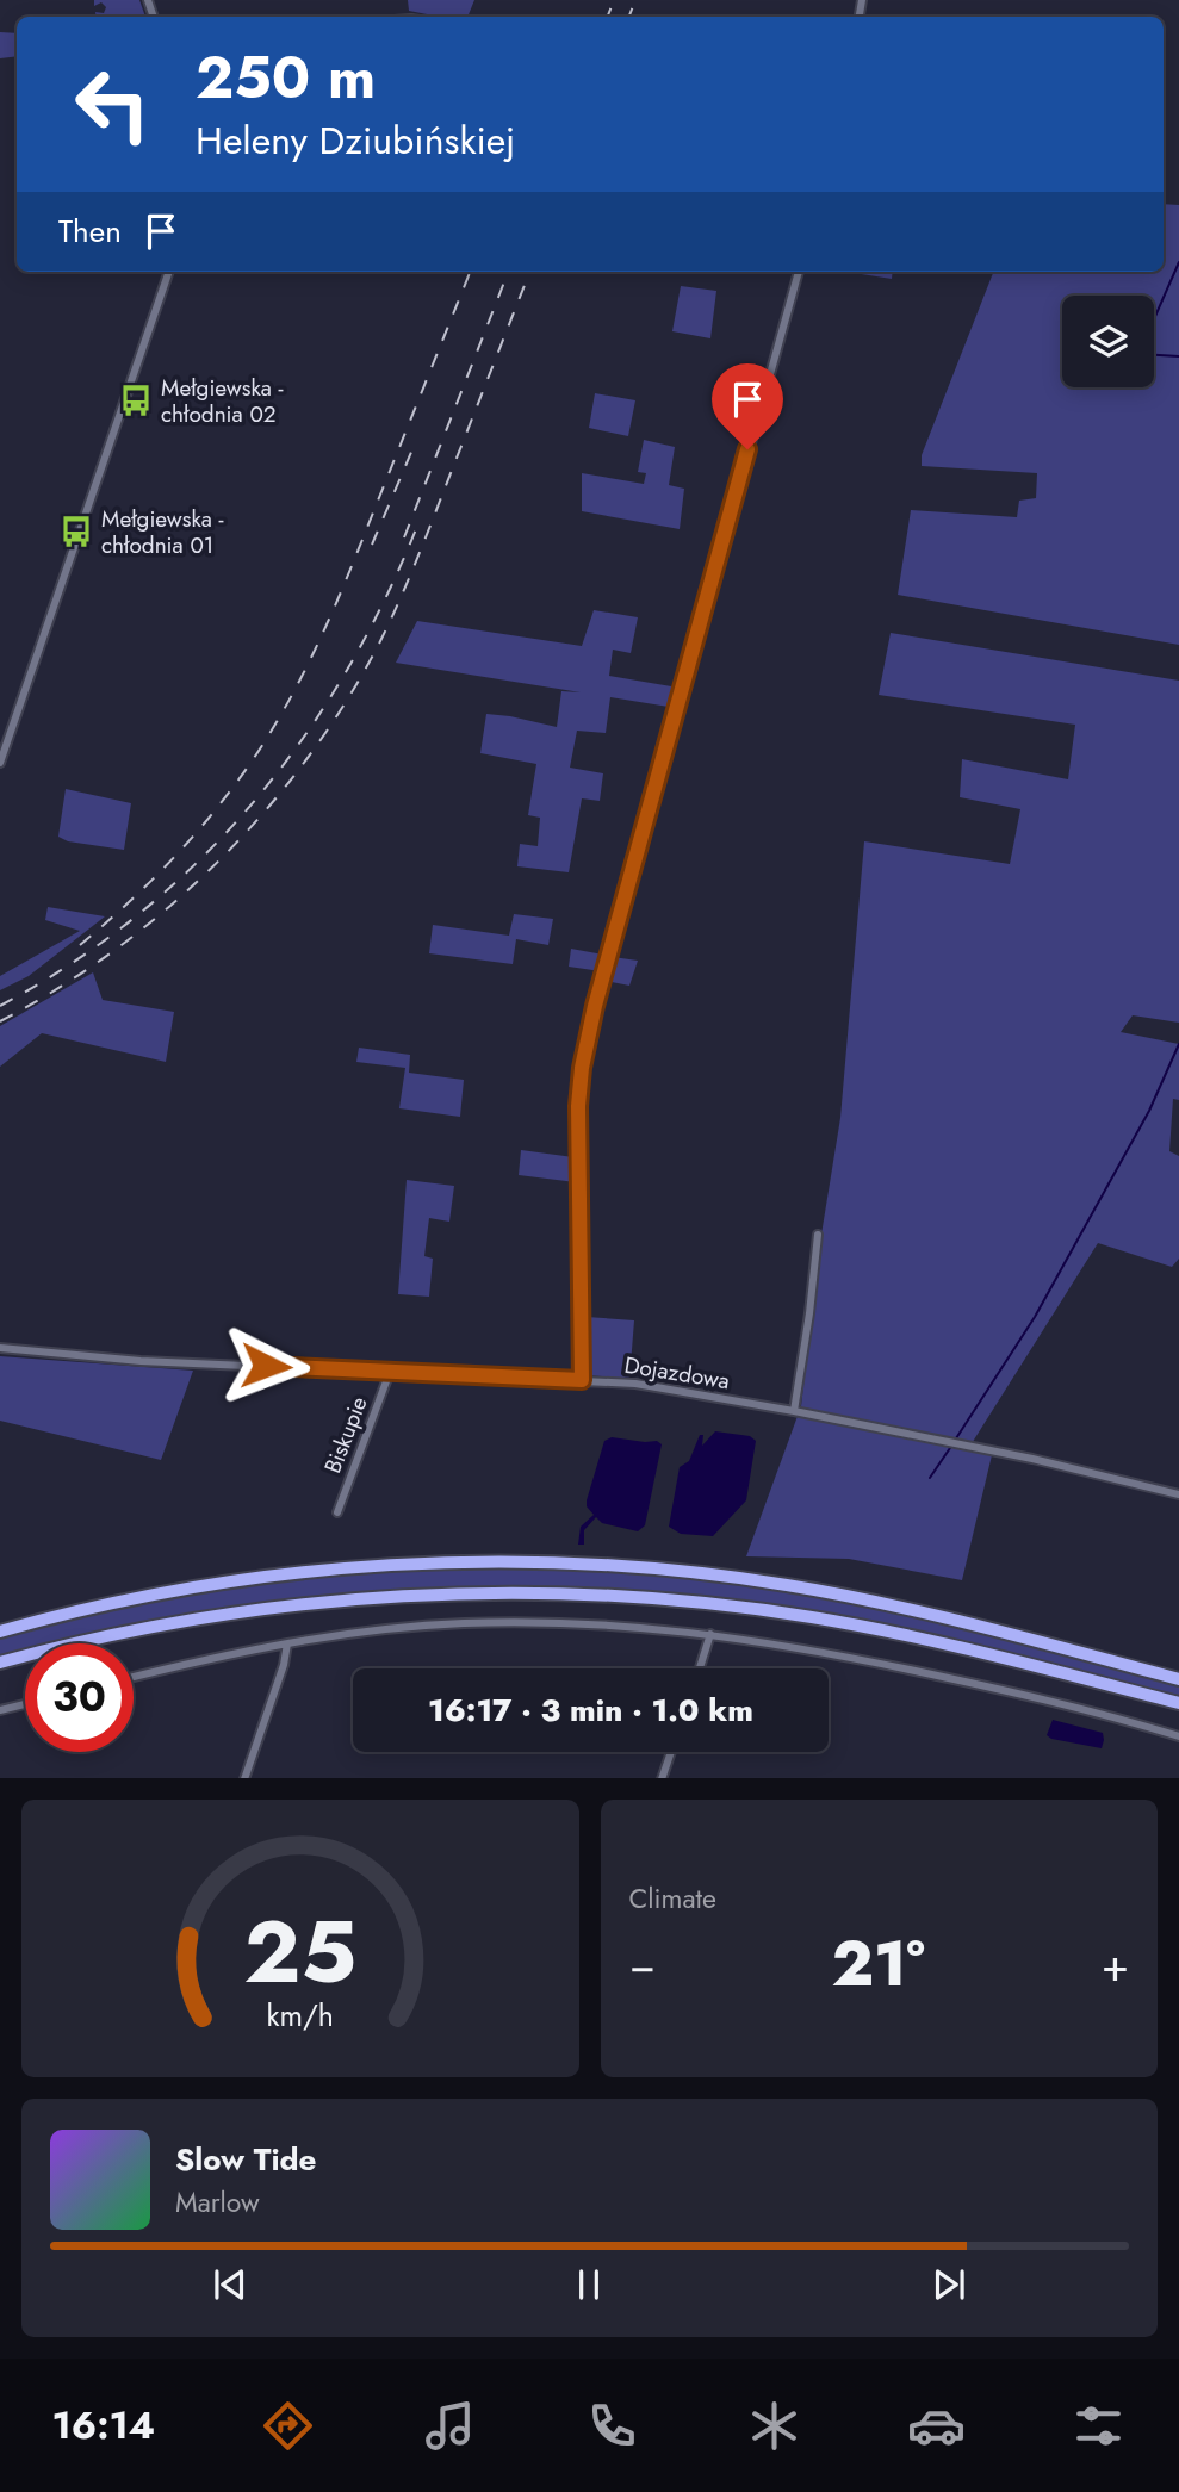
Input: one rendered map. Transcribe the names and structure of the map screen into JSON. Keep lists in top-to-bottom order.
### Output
{
  "streets": {
    "street": ["Dojazdowa", "Biskupie"]
  },
  "crossings": [
    ["Dojazdowa", "Biskupie"]
  ],
  "places": {
    "bus stop": ["Mełgiewska - chłodnia 02", "Mełgiewska - chłodnia 01"]
  },
  "page": {
    "turn": ["250 m", "Heleny Dziubińskiej"],
    "then": "Then",
    "limit": "30",
    "trip": "16:17 · 3 min · 1.0 km",
    "tile": "Climate",
    "heat": ["−", "21°", "+"],
    "song": ["Slow Tide", "Marlow"],
    "tabs": "16:14",
    "gauge": ["25", "km/h"]
  }
}
